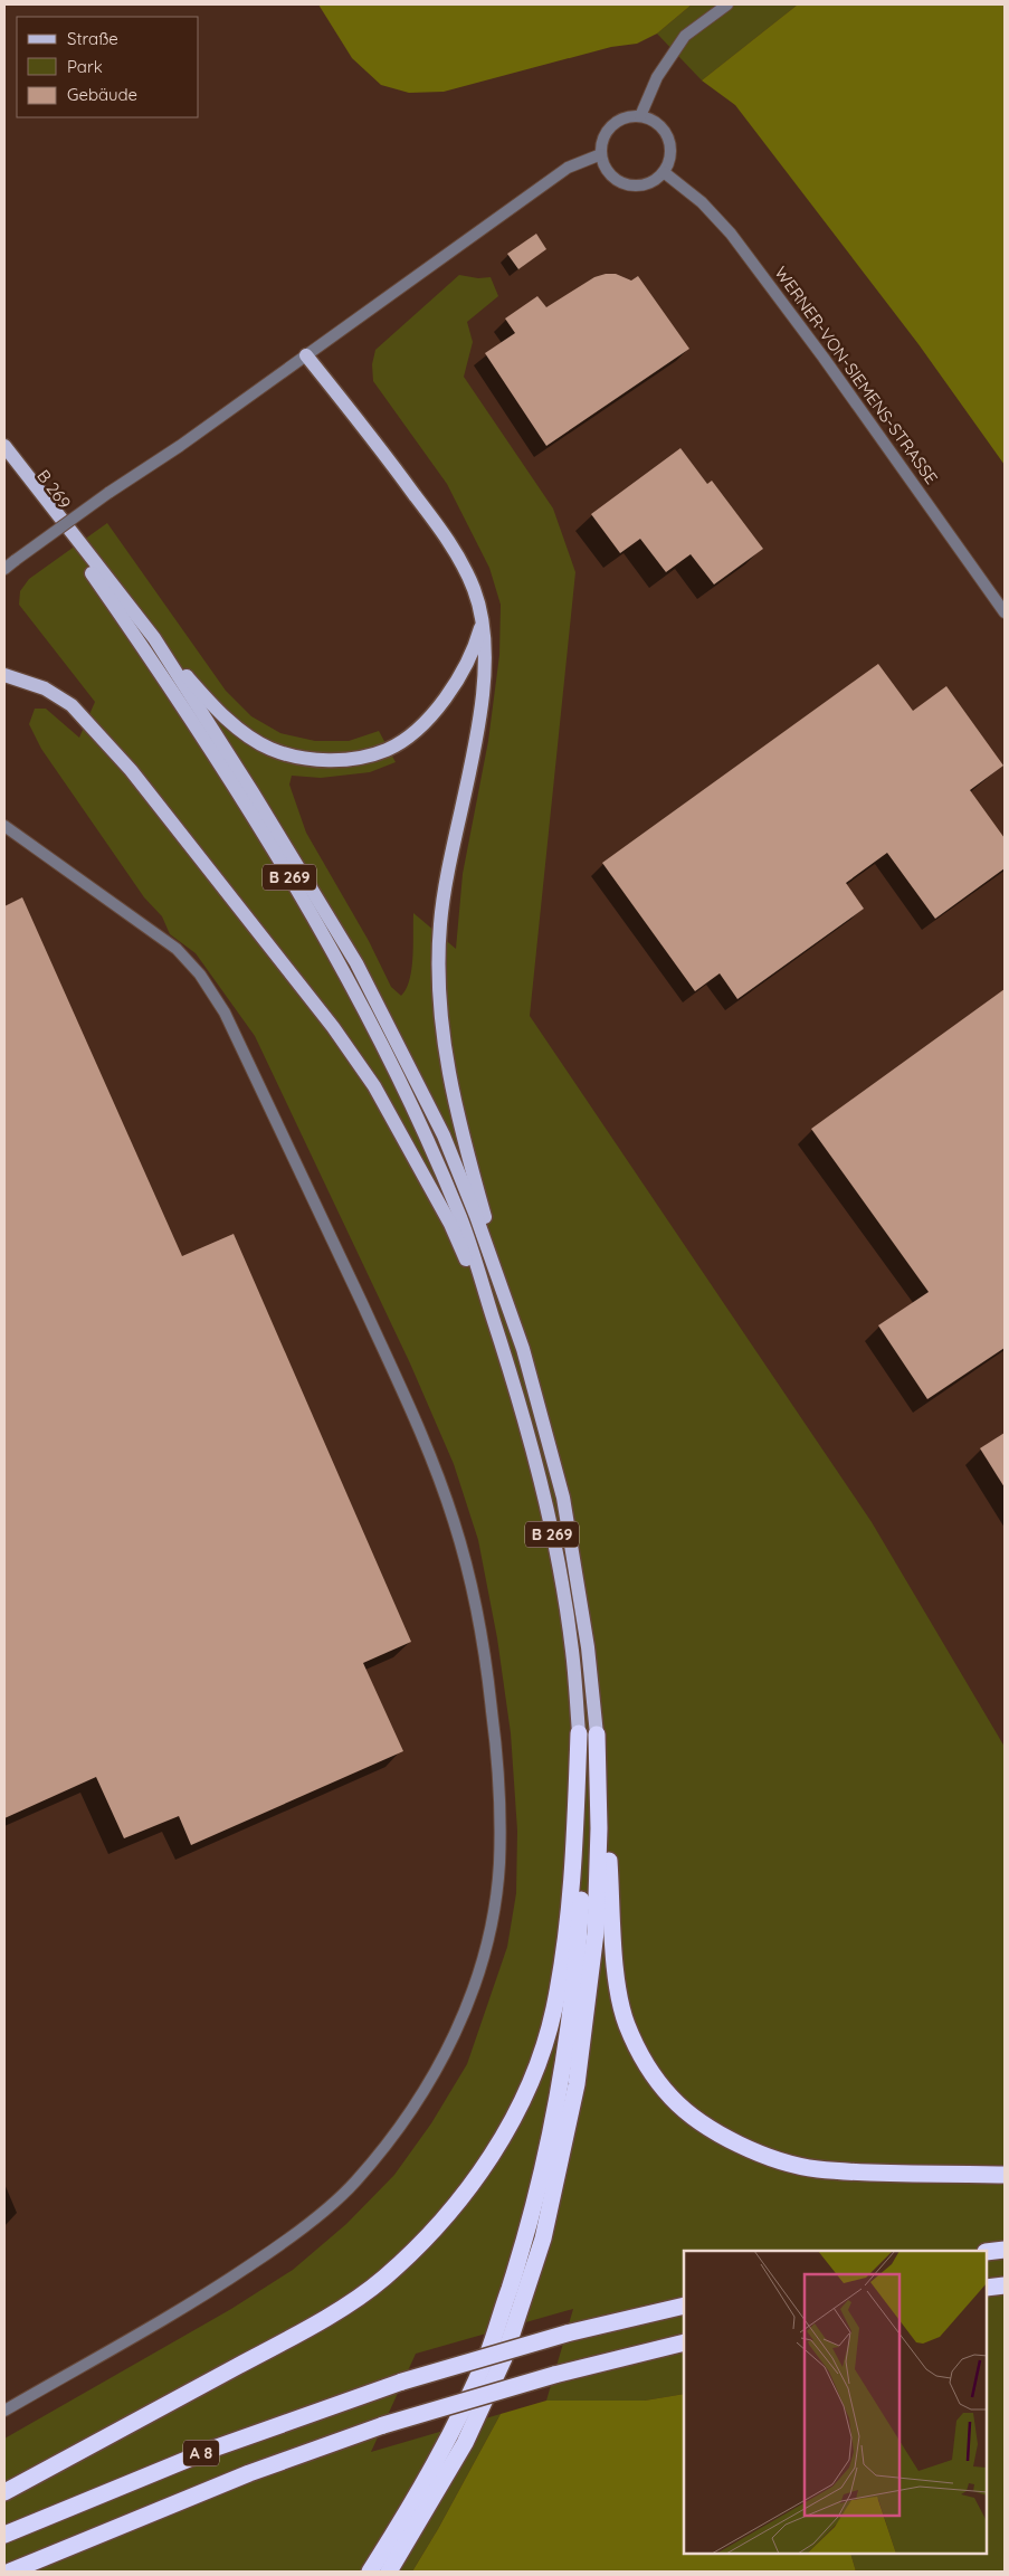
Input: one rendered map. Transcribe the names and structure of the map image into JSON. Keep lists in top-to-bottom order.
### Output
{
  "streets": {
    "highway": ["A 8"],
    "main road": ["B 269"],
    "street": ["WERNER-VON-SIEMENS-STRASSE"]
  },
  "legend": ["Straße", "Park", "Gebäude"]
}
